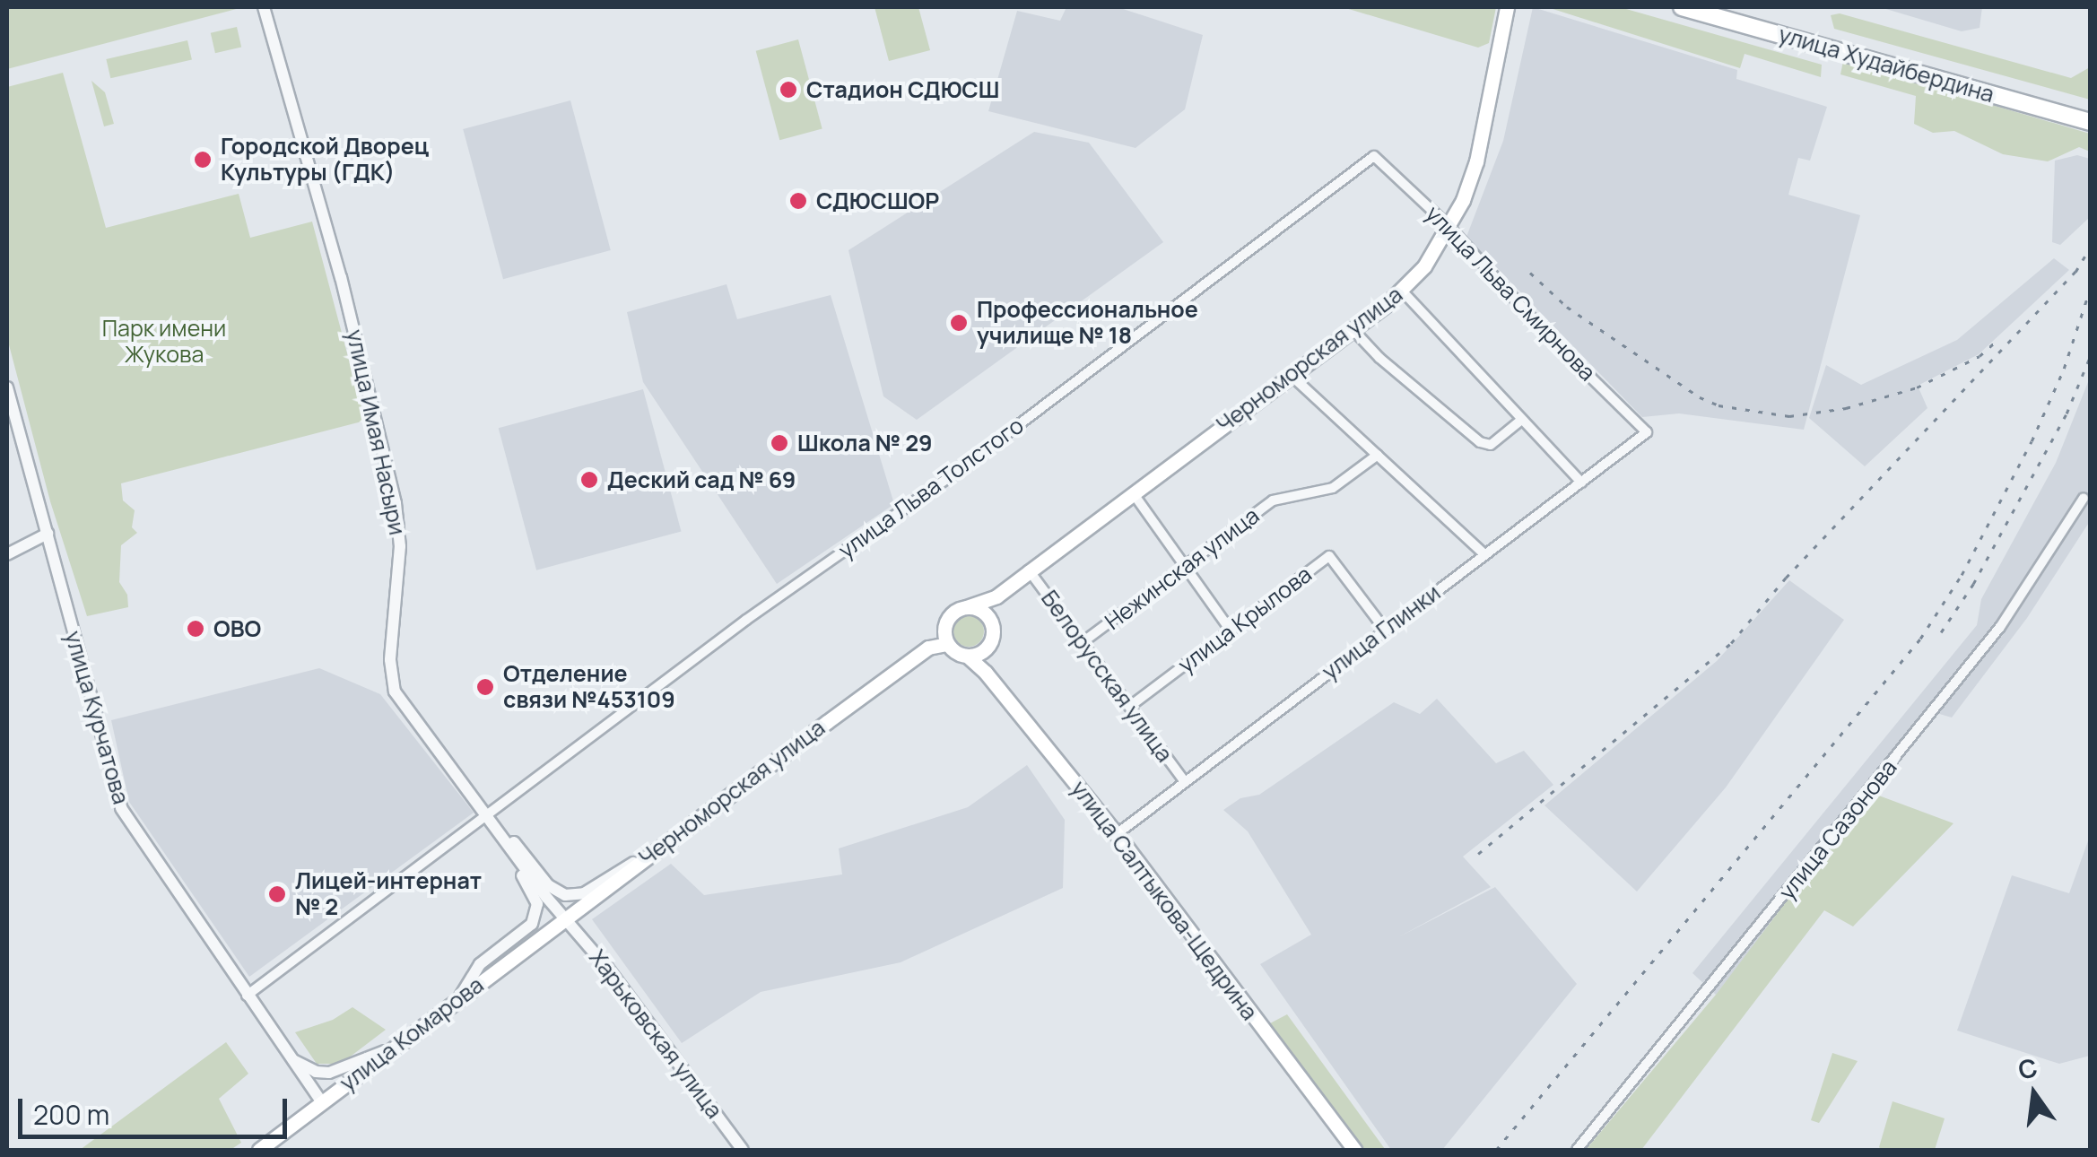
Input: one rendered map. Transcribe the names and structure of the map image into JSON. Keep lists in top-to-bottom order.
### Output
{
  "streets": {
    "main road": [
      "улица Худайбердина",
      "Черноморская улица",
      "улица Салтыкова-Щедрина",
      "улица Комарова"
    ],
    "street": [
      "улица Льва Смирнова",
      "улица Имая Насыри",
      "улица Льва Толстого",
      "Нежинская улица",
      "улица Крылова",
      "улица Глинки",
      "Белорусская улица",
      "улица Курчатова",
      "улица Сазонова",
      "Харьковская улица"
    ]
  },
  "crossings": [
    ["улица Льва Смирнова", "Черноморская улица"],
    ["улица Льва Смирнова", "улица Льва Толстого"],
    ["улица Льва Смирнова", "улица Глинки"],
    ["Черноморская улица", "улица Имая Насыри"],
    ["Черноморская улица", "Белорусская улица"],
    ["Черноморская улица", "улица Салтыкова-Щедрина"],
    ["Черноморская улица", "улица Комарова"],
    ["Черноморская улица", "Харьковская улица"],
    ["улица Имая Насыри", "улица Льва Толстого"],
    ["улица Имая Насыри", "улица Комарова"],
    ["улица Имая Насыри", "Харьковская улица"],
    ["улица Льва Толстого", "улица Курчатова"],
    ["Нежинская улица", "Белорусская улица"],
    ["улица Крылова", "улица Глинки"],
    ["улица Крылова", "Белорусская улица"],
    ["улица Глинки", "Белорусская улица"],
    ["улица Глинки", "улица Салтыкова-Щедрина"],
    ["улица Курчатова", "улица Комарова"],
    ["улица Комарова", "Харьковская улица"]
  ],
  "parks": ["Парк имени Жукова"],
  "places": [
    "Стадион СДЮСШ",
    "Городской Дворец Культуры (ГДК)",
    "СДЮСШОР",
    "Профессиональное училище № 18",
    "Школа № 29",
    "Деский сад № 69",
    "ОВО",
    "Отделение связи №453109",
    "Лицей-интернат № 2"
  ],
  "scale_bar": "200 m",
  "north": "top"
}
